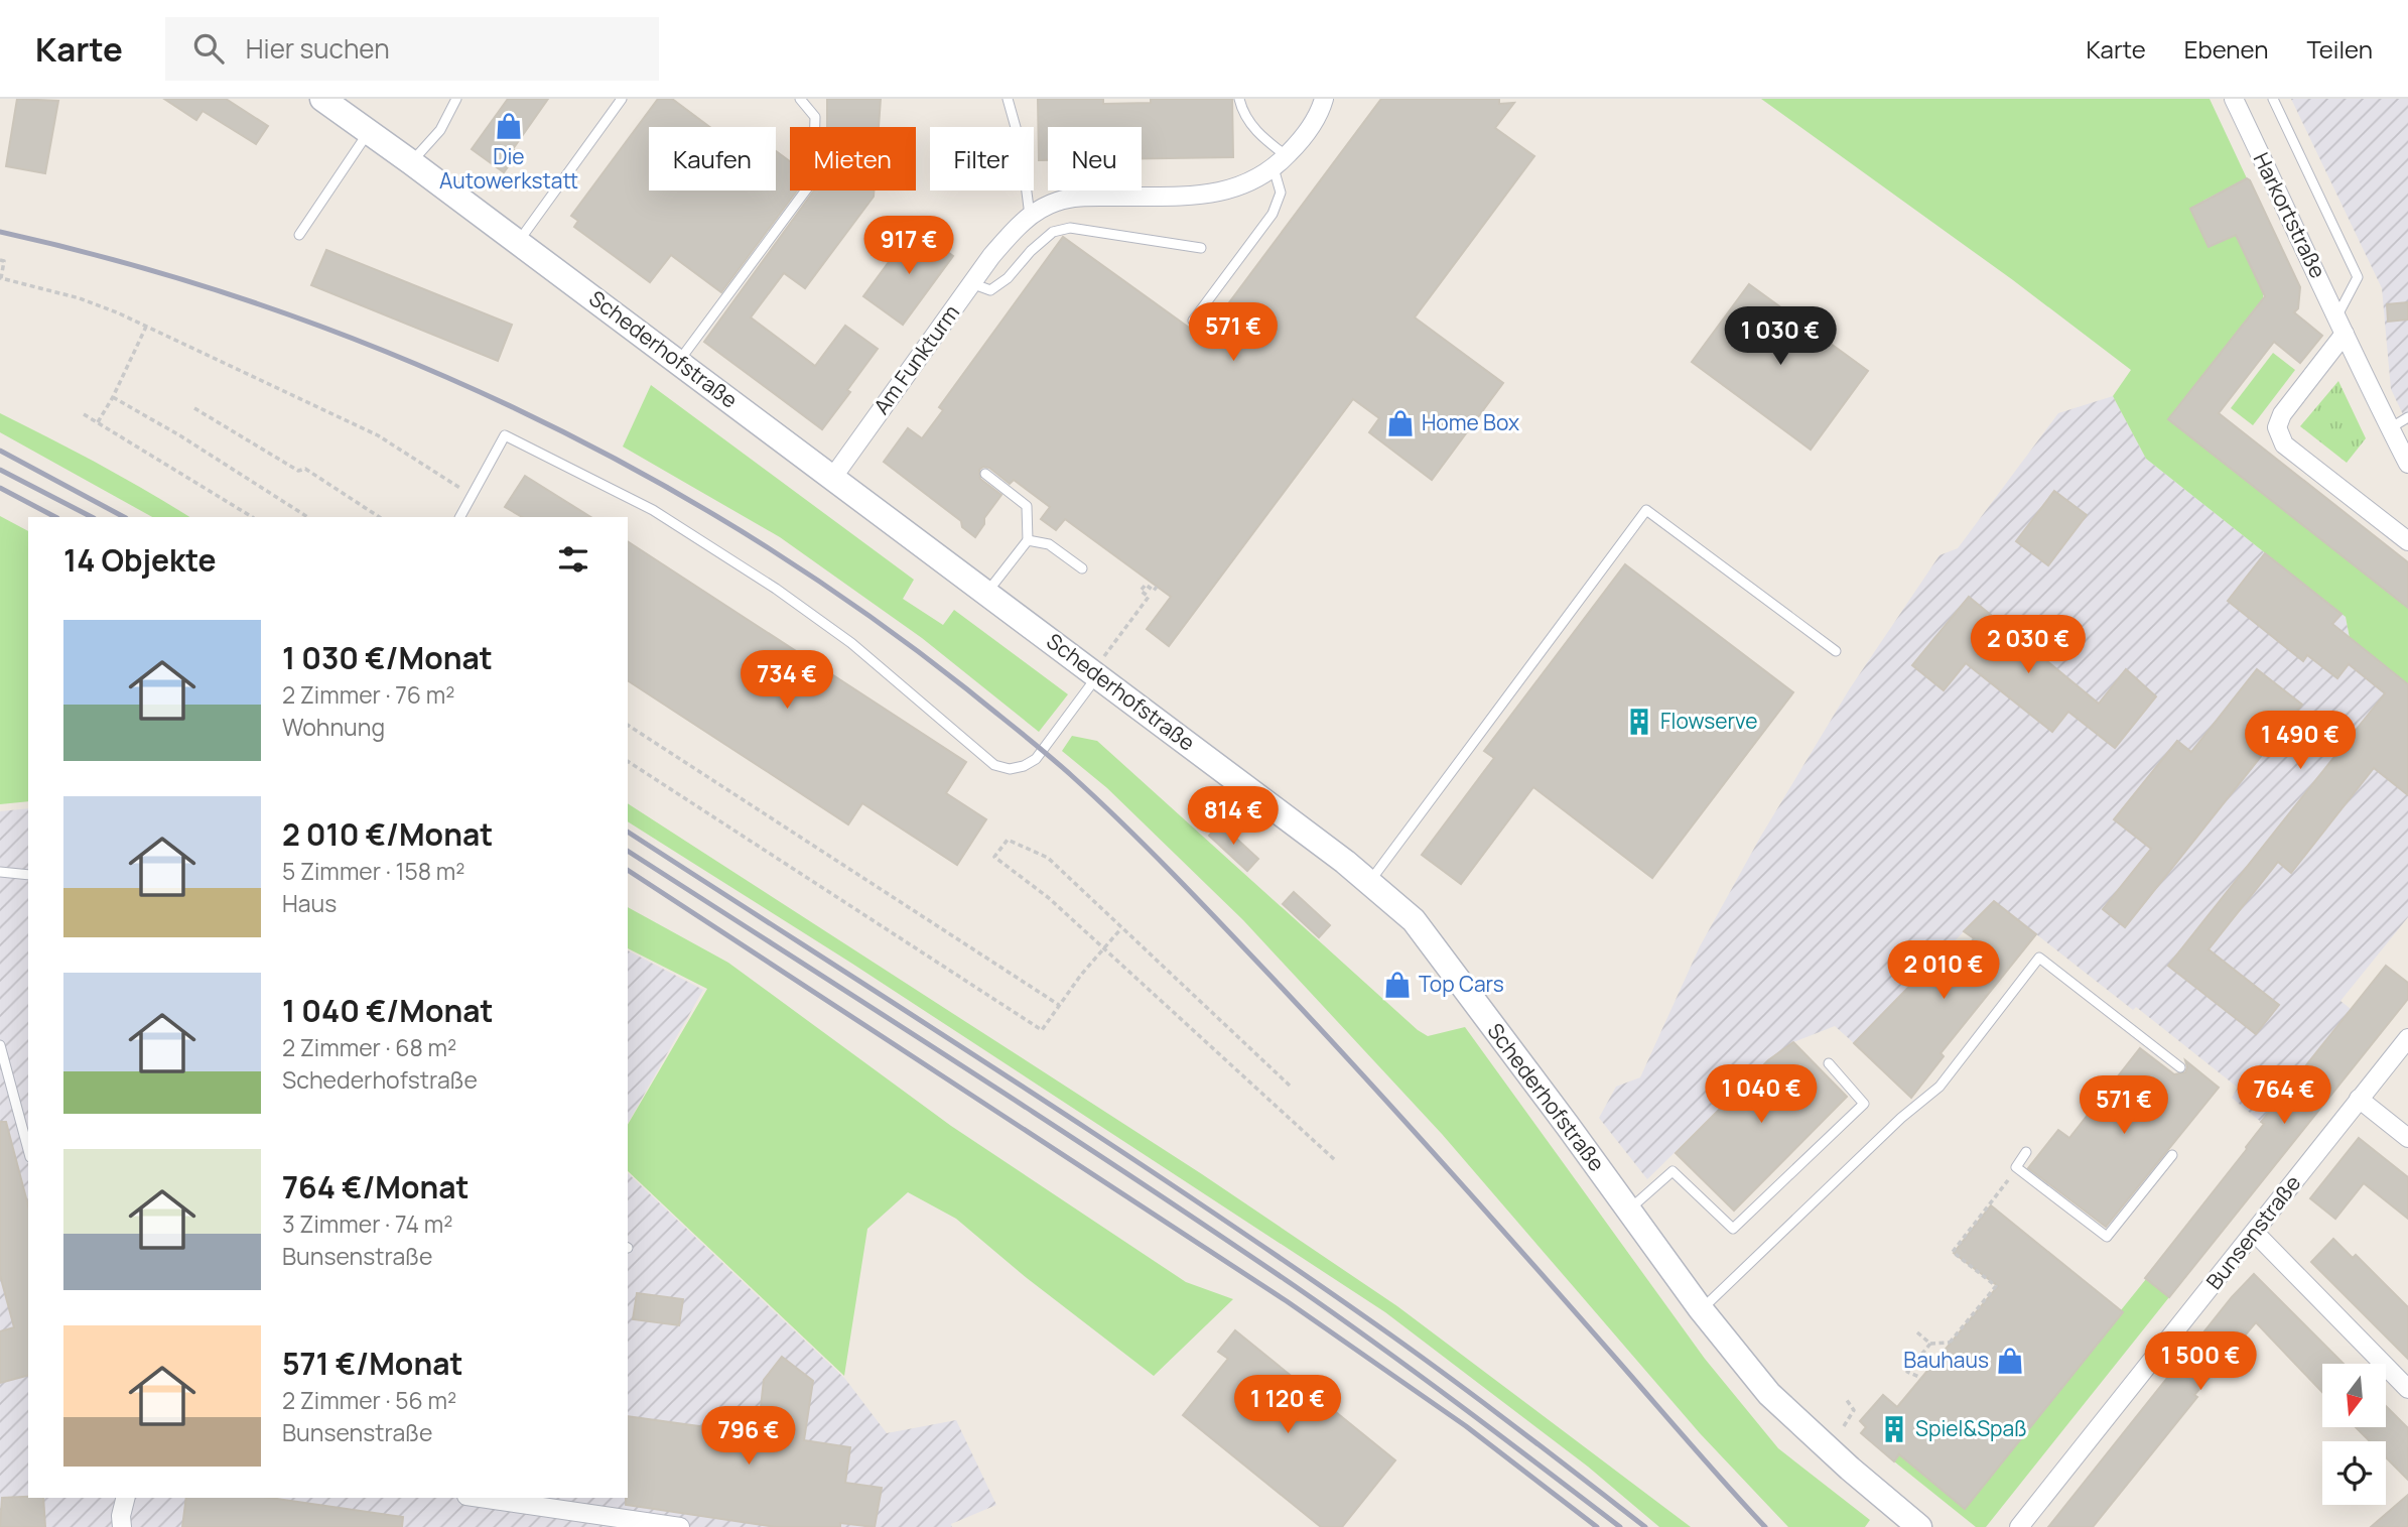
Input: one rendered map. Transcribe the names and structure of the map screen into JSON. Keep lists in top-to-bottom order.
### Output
{
  "streets": {
    "street": [
      "Harkortstraße",
      "Schederhofstraße",
      "Am Funkturm",
      "Bunsenstraße"
    ]
  },
  "crossings": [
    ["Schederhofstraße", "Am Funkturm"]
  ],
  "places": {
    "shop": [
      "Die Autowerkstatt",
      "Home Box",
      "Top Cars",
      "Bauhaus"
    ],
    "building": ["Flowserve", "Spiel&Spaß"]
  },
  "north": "bottom",
  "page": {
    "header": "Karte",
    "search": "Hier suchen",
    "nav": ["Karte", "Ebenen", "Teilen"],
    "chip": [
      "Kaufen",
      "Mieten",
      "Filter",
      "Neu"
    ],
    "price": [
      "917 €",
      "571 €",
      "1 030 €",
      "2 030 €",
      "734 €",
      "1 490 €",
      "814 €",
      "2 010 €",
      "1 040 €",
      "764 €",
      "571 €",
      "1 500 €",
      "1 120 €",
      "796 €"
    ],
    "heading": "14 Objekte",
    "list": [
      {
        "name": "1 030 €/Monat",
        "note": "2 Zimmer · 76 m² · Wohnung"
      },
      {
        "name": "2 010 €/Monat",
        "note": "5 Zimmer · 158 m² · Haus"
      },
      {
        "name": "1 040 €/Monat",
        "note": "2 Zimmer · 68 m² · Schederhofstraße"
      },
      {
        "name": "764 €/Monat",
        "note": "3 Zimmer · 74 m² · Bunsenstraße"
      },
      {
        "name": "571 €/Monat",
        "note": "2 Zimmer · 56 m² · Bunsenstraße"
      }
    ]
  }
}
